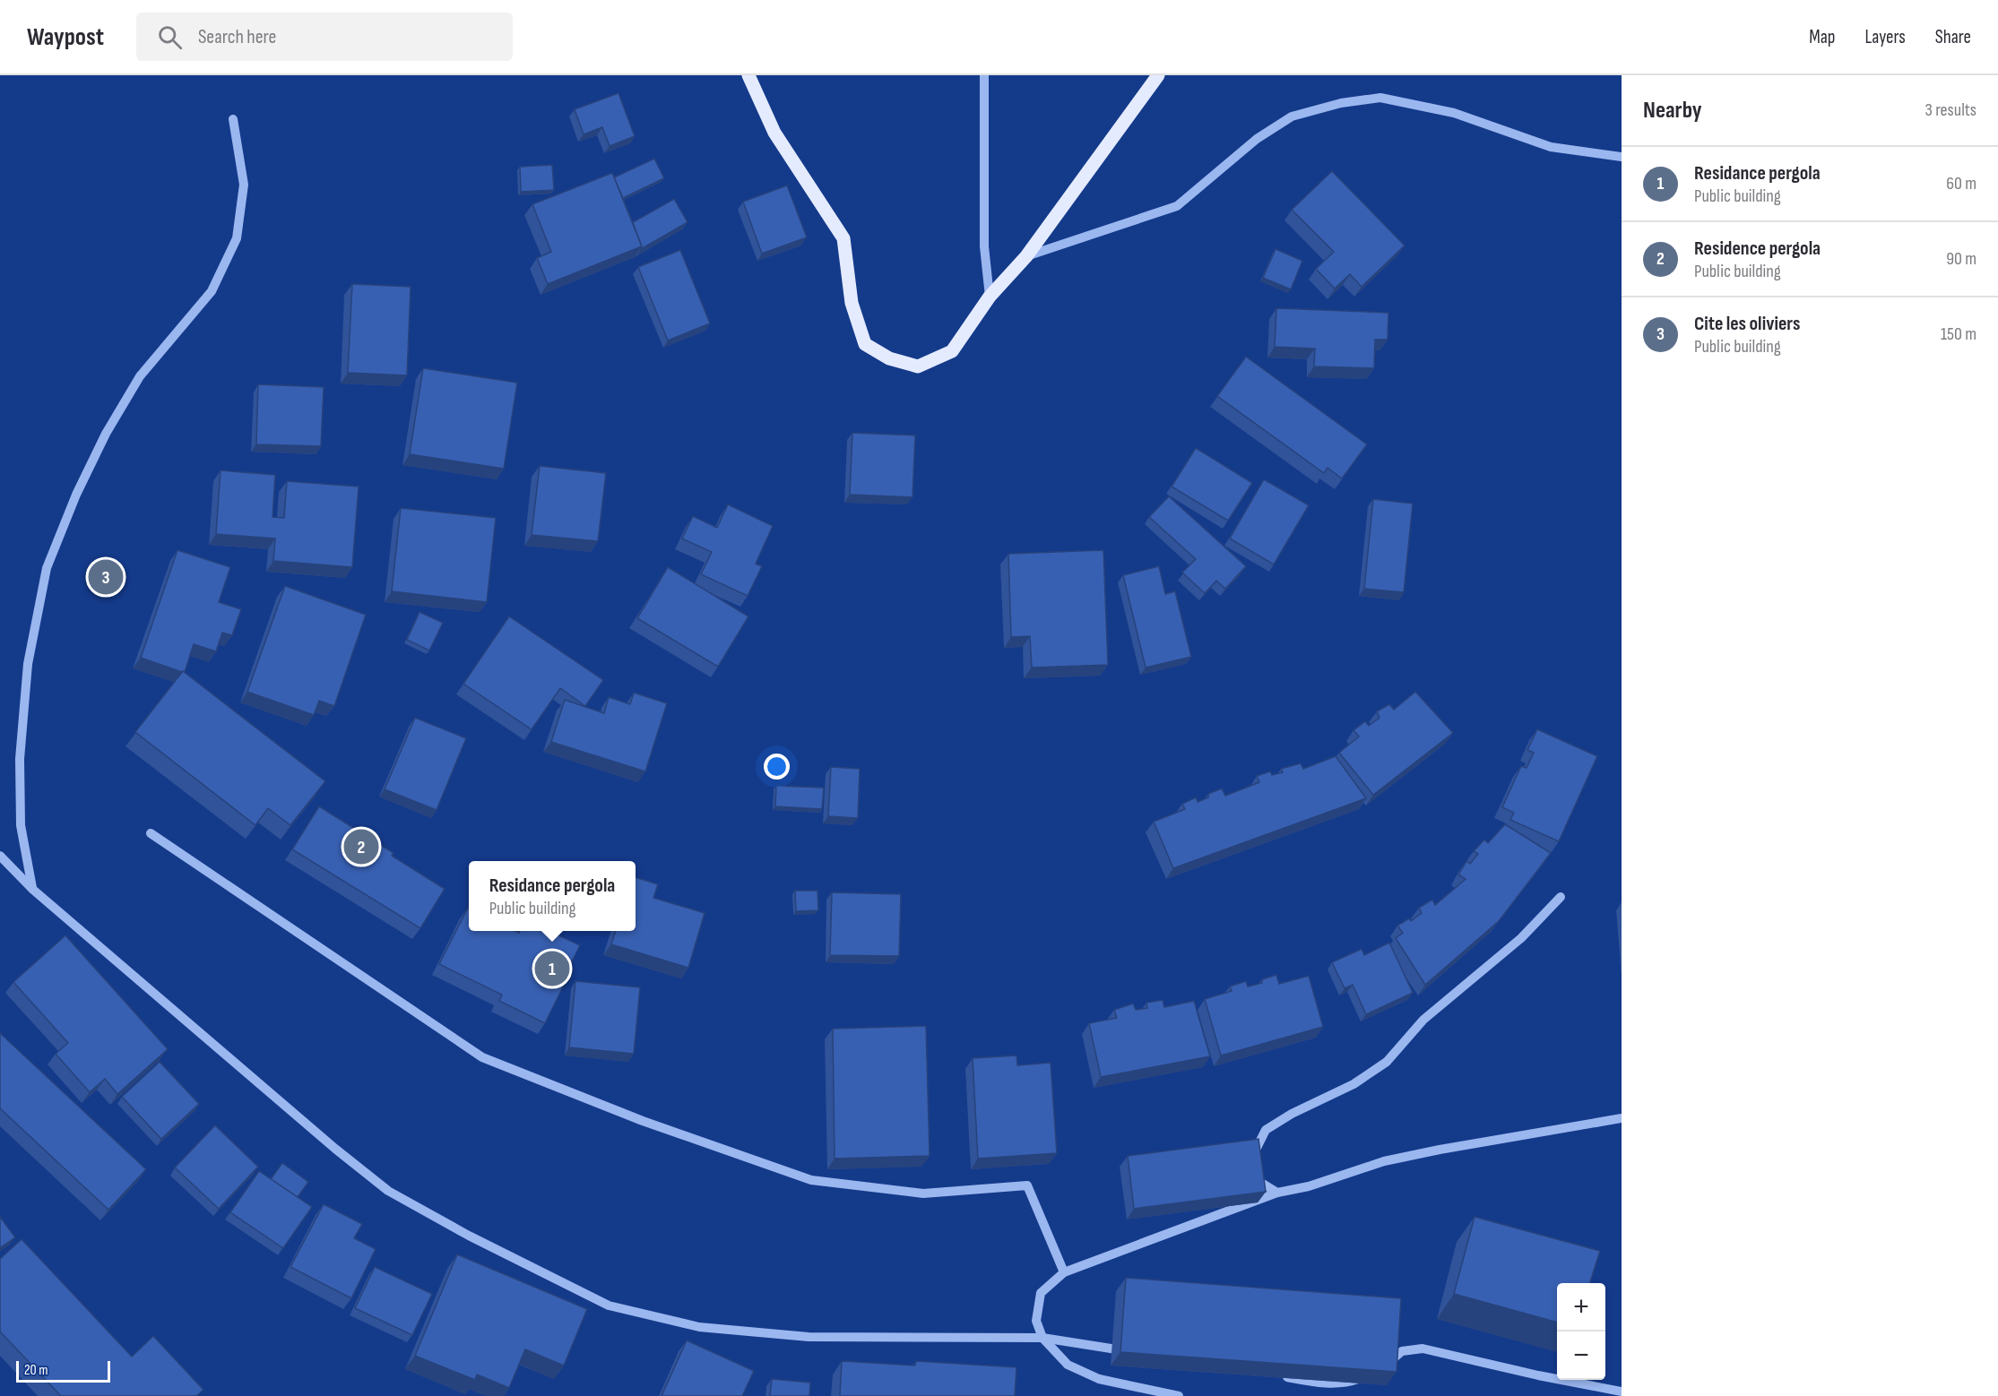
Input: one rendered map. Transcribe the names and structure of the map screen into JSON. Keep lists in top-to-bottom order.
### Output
{
  "scale_bar": "20 m",
  "page": {
    "header": "Waypost",
    "search": "Search here",
    "nav": ["Map", "Layers", "Share"],
    "heading": ["Nearby", "3 results"],
    "list": [
      {
        "mark": "1",
        "name": "Residance pergola",
        "note": "Public building",
        "value": "60 m"
      },
      {
        "mark": "2",
        "name": "Residence pergola",
        "note": "Public building",
        "value": "90 m"
      },
      {
        "mark": "3",
        "name": "Cite les oliviers",
        "note": "Public building",
        "value": "150 m"
      }
    ],
    "pins": ["3", "2", "1"],
    "popup": ["Residance pergola", "Public building"],
    "map_buttons": ["+", "−"],
    "scale": "20 m"
  }
}
